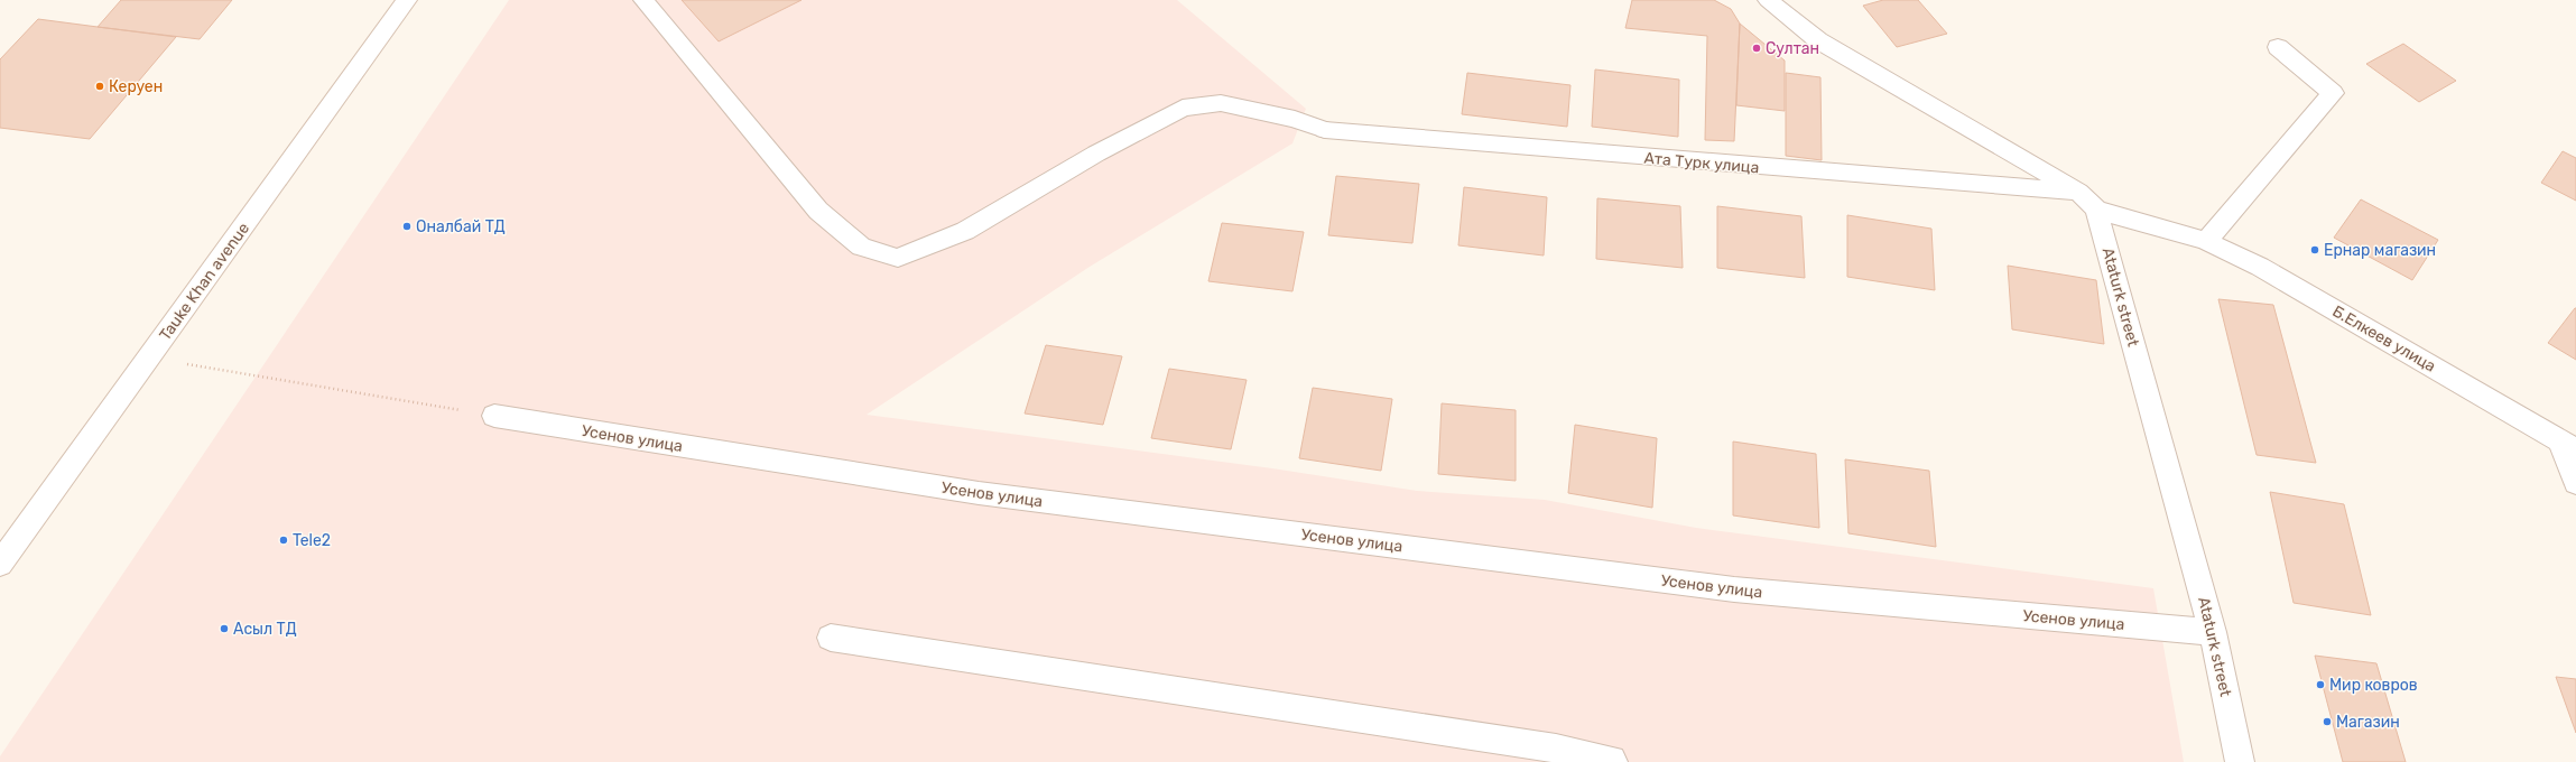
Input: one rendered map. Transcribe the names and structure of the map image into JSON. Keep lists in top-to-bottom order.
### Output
{
  "streets": {
    "street": [
      "Ата Турк улица",
      "Tauke Khan avenue",
      "Ataturk street",
      "Б.Елкеев улица",
      "Усенов улица"
    ]
  },
  "crossings": [
    ["Ата Турк улица", "Ataturk street"],
    ["Ataturk street", "Б.Елкеев улица"],
    ["Ataturk street", "Усенов улица"]
  ],
  "places": [
    "Султан",
    "Керуен",
    "Оналбай ТД",
    "Ернар магазин",
    "Tele2",
    "Асыл ТД",
    "Мир ковров",
    "Магазин"
  ]
}
